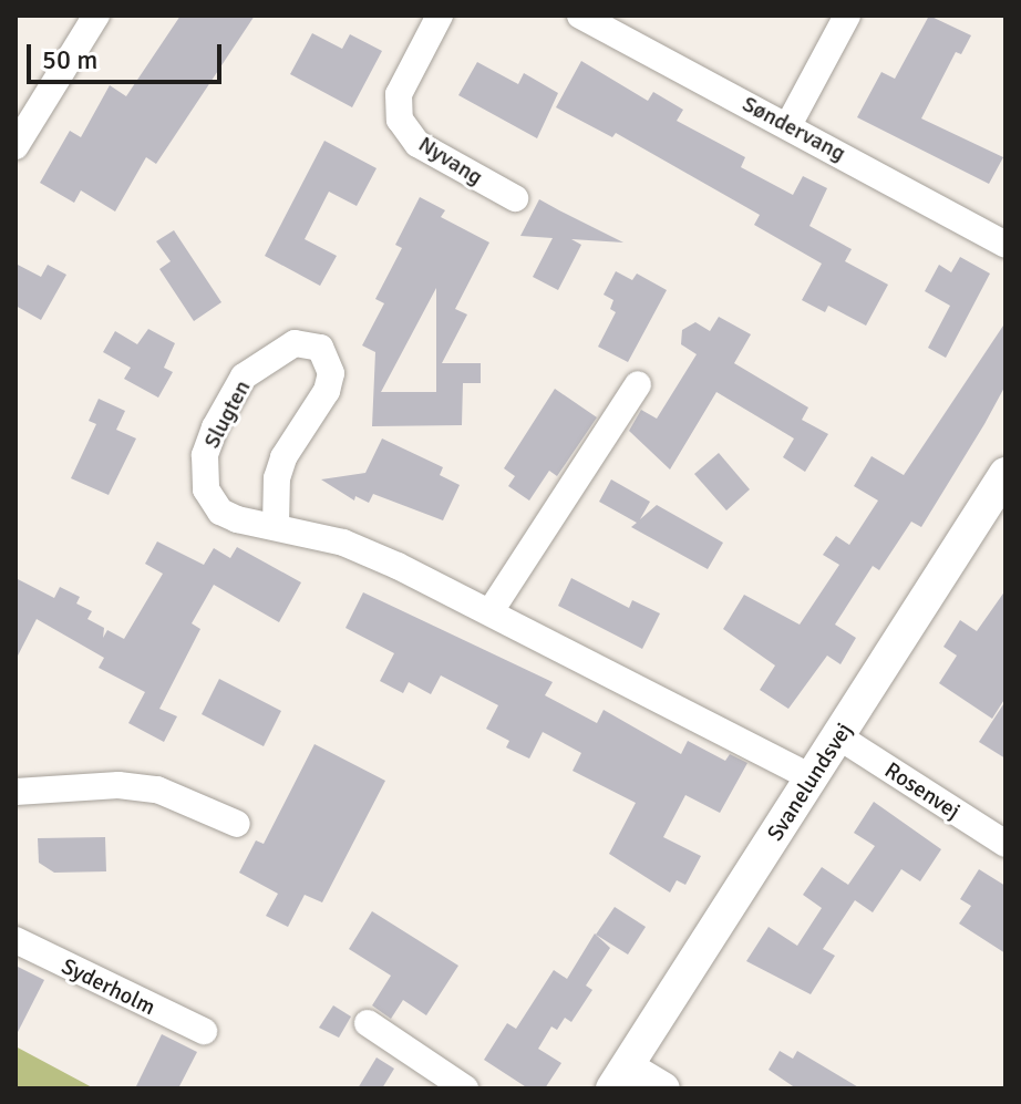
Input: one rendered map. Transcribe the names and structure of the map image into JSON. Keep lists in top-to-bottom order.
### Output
{
  "streets": {
    "street": [
      "Søndervang",
      "Nyvang",
      "Slugten",
      "Svanelundsvej",
      "Rosenvej",
      "Syderholm"
    ]
  },
  "crossings": [
    ["Slugten", "Svanelundsvej"],
    ["Svanelundsvej", "Rosenvej"]
  ],
  "scale_bar": "50 m"
}
